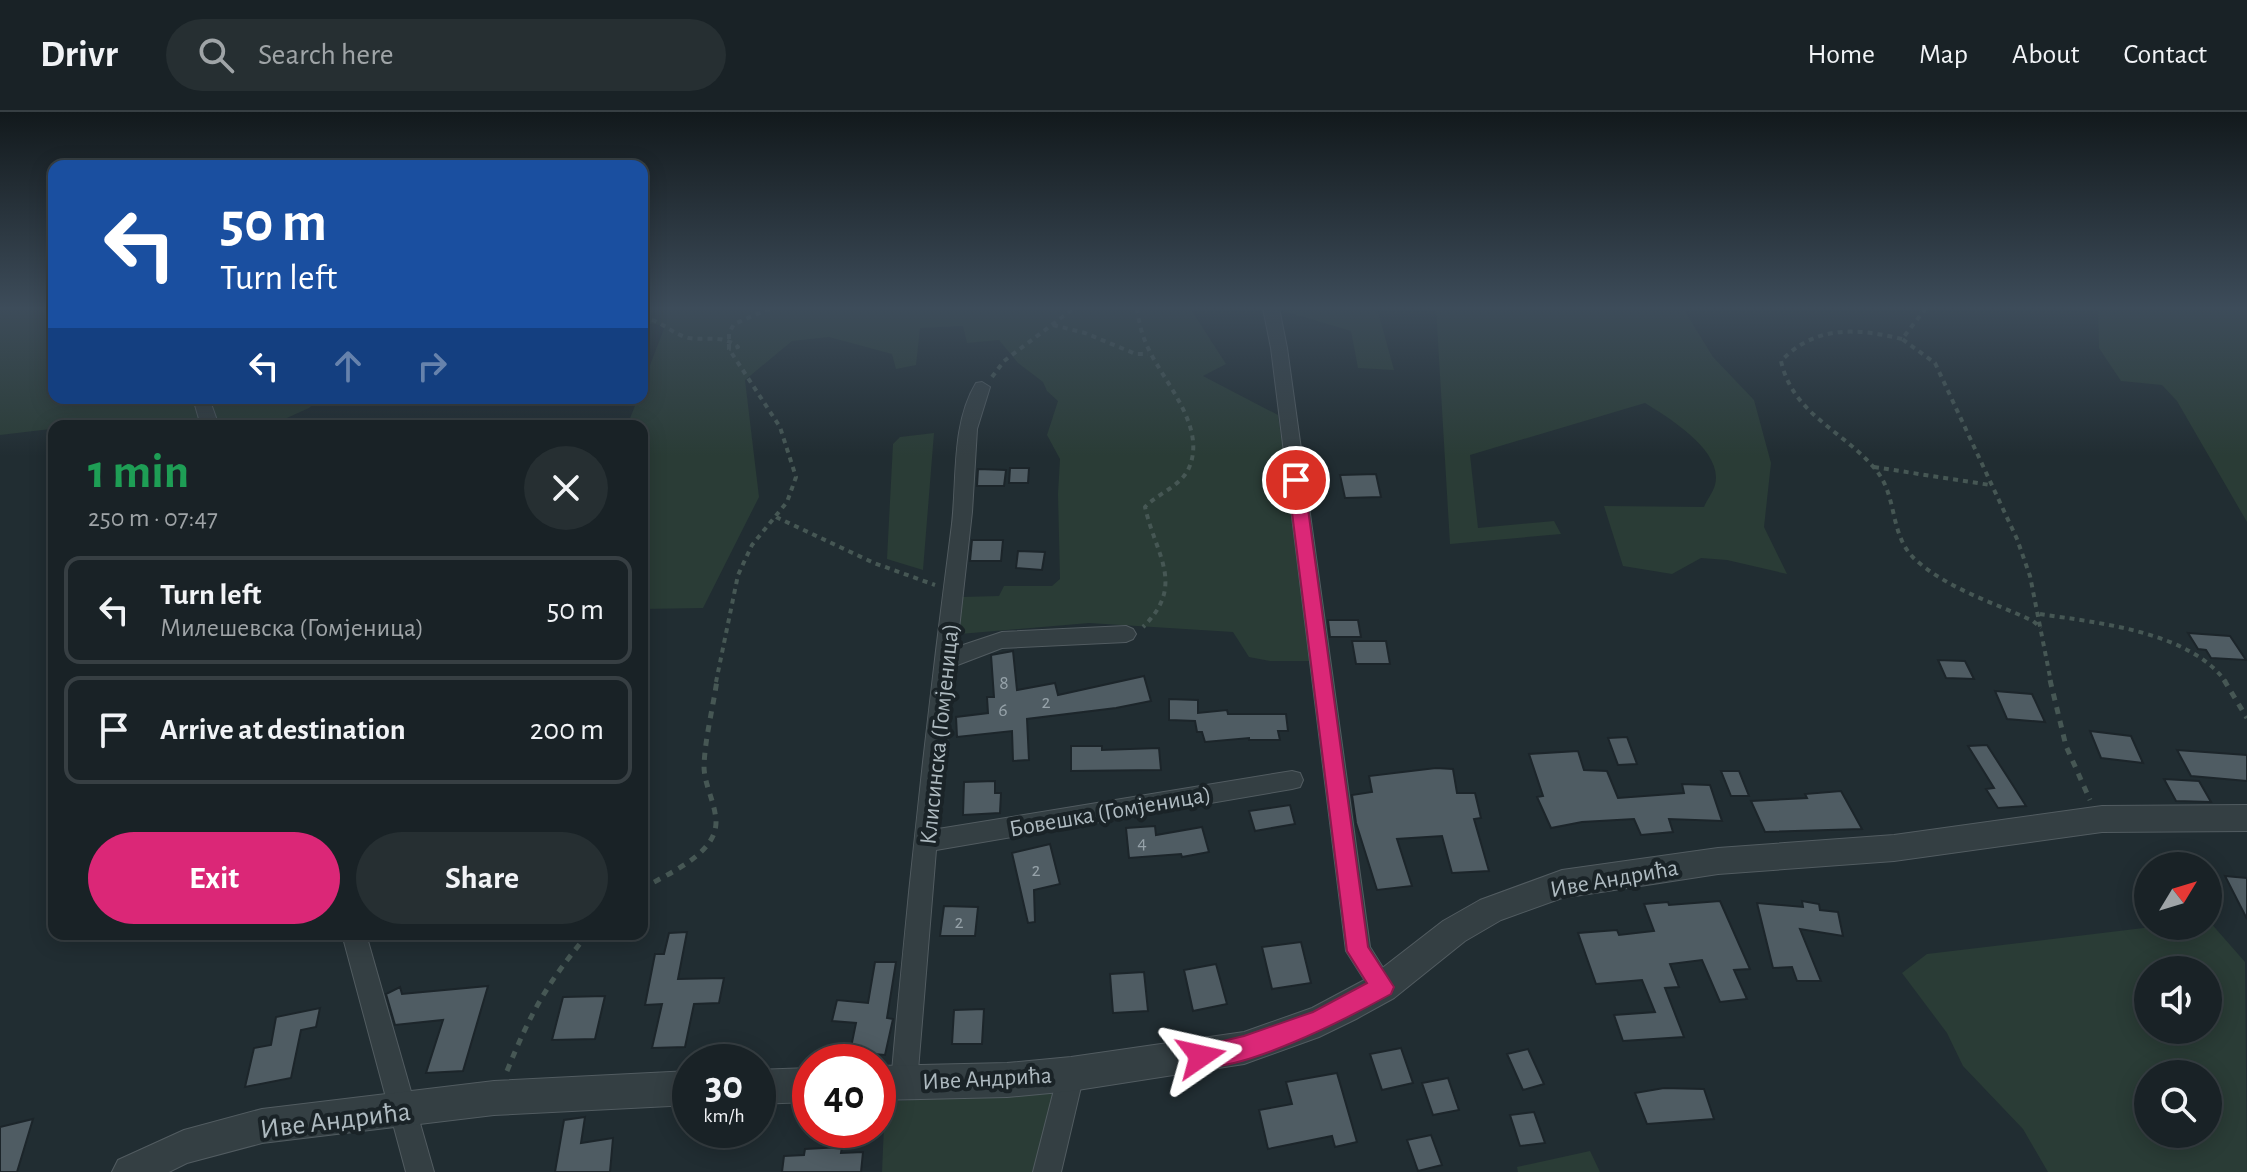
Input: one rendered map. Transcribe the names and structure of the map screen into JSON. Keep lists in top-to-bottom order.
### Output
{
  "streets": {
    "street": ["Клисинска (Гомјеница)", "Бовешка (Гомјеница)", "Иве Андрића"]
  },
  "crossings": [
    ["Клисинска (Гомјеница)", "Бовешка (Гомјеница)"]
  ],
  "house_numbers": [
    "8",
    "2",
    "6",
    "4",
    "2",
    "2"
  ],
  "north": "top right",
  "page": {
    "header": "Drivr",
    "search": "Search here",
    "nav": [
      "Home",
      "Map",
      "About",
      "Contact"
    ],
    "turn": ["50 m", "Turn left"],
    "heading": ["1 min", "250 m · 07:47"],
    "list": [
      {
        "name": "Turn left",
        "note": "Милешевска (Гомјеница)",
        "value": "50 m"
      },
      {
        "name": "Arrive at destination",
        "value": "200 m"
      }
    ],
    "buttons": ["Exit", "Share"],
    "speed": "30 km/h",
    "limit": "40"
  }
}
